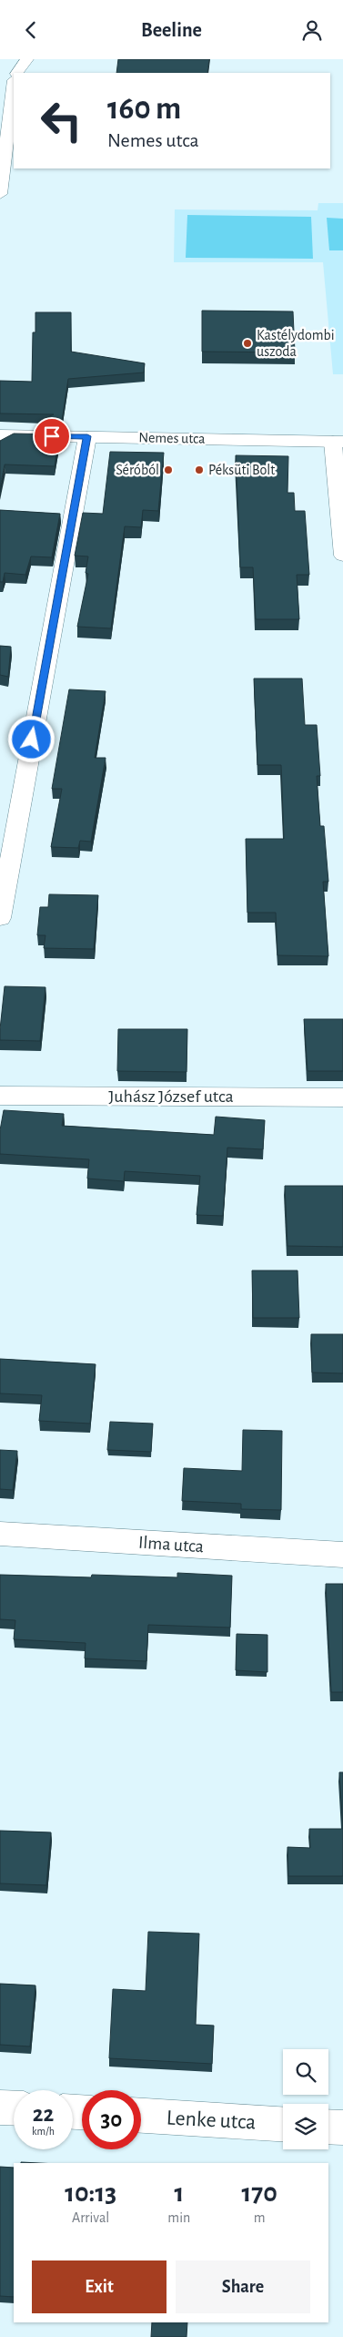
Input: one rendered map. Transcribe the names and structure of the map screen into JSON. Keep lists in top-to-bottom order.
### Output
{
  "streets": {
    "street": [
      "Nemes utca",
      "Juhász József utca",
      "Ilma utca",
      "Lenke utca"
    ]
  },
  "places": ["Kastélydombi uszoda", "Séróból", "Péksüti Bolt"],
  "page": {
    "header": "Beeline",
    "turn": ["160 m", "Nemes utca"],
    "speed": "22 km/h",
    "limit": "30",
    "eta": [
      "10:13",
      "Arrival",
      "1",
      "min",
      "170",
      "m"
    ],
    "buttons": ["Exit", "Share"]
  }
}
